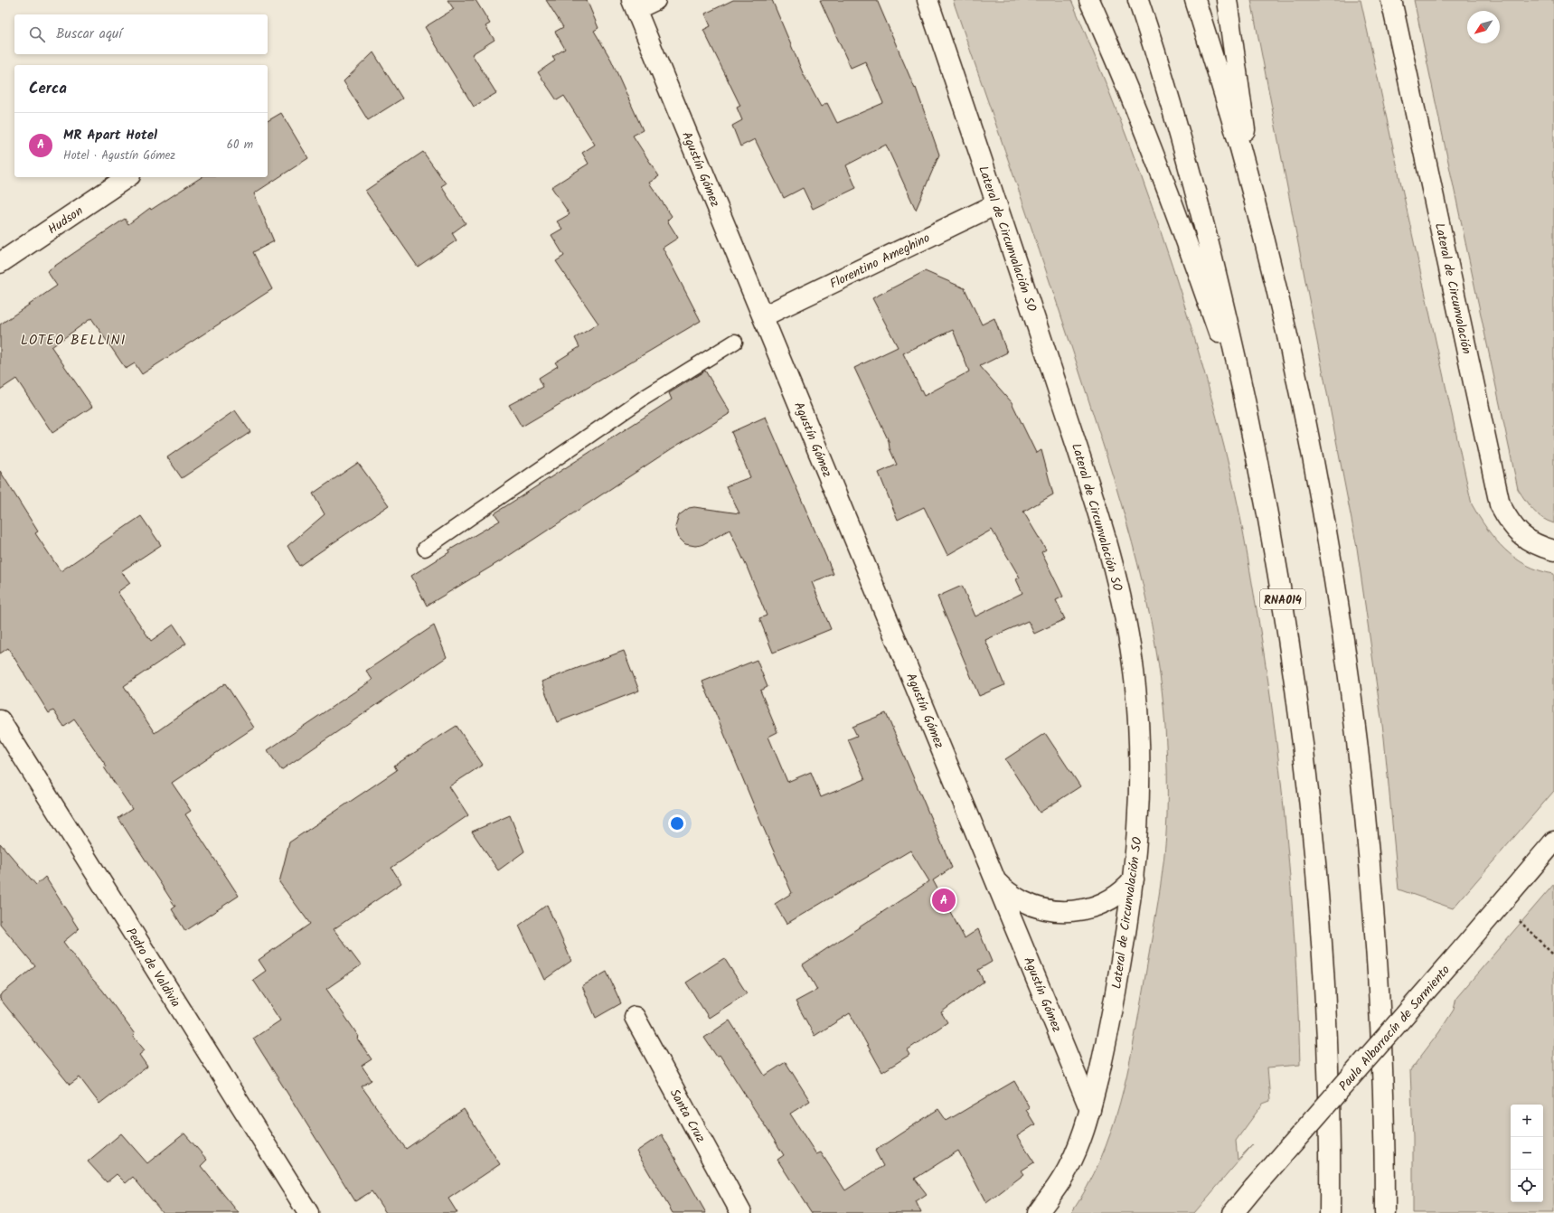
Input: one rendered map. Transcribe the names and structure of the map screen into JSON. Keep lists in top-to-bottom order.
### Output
{
  "streets": {
    "main road": [
      "Agustín Gómez",
      "Hudson",
      "Lateral de Circunvalación SO",
      "Florentino Ameghino",
      "Lateral de Circunvalación",
      "RNA014",
      "Pedro de Valdivia",
      "Paula Albarracín de Sarmiento",
      "Santa Cruz"
    ]
  },
  "crossings": [
    ["Agustín Gómez", "Lateral de Circunvalación SO"],
    ["Agustín Gómez", "Florentino Ameghino"],
    ["Lateral de Circunvalación SO", "Florentino Ameghino"]
  ],
  "districts": ["LOTEO BELLINI"],
  "north": "bottom left",
  "page": {
    "search": "Buscar aquí",
    "heading": "Cerca",
    "list": [
      {
        "mark": "A",
        "name": "MR Apart Hotel",
        "note": "Hotel · Agustín Gómez",
        "value": "60 m"
      }
    ],
    "pins": "A",
    "map_buttons": ["+", "−"]
  }
}
